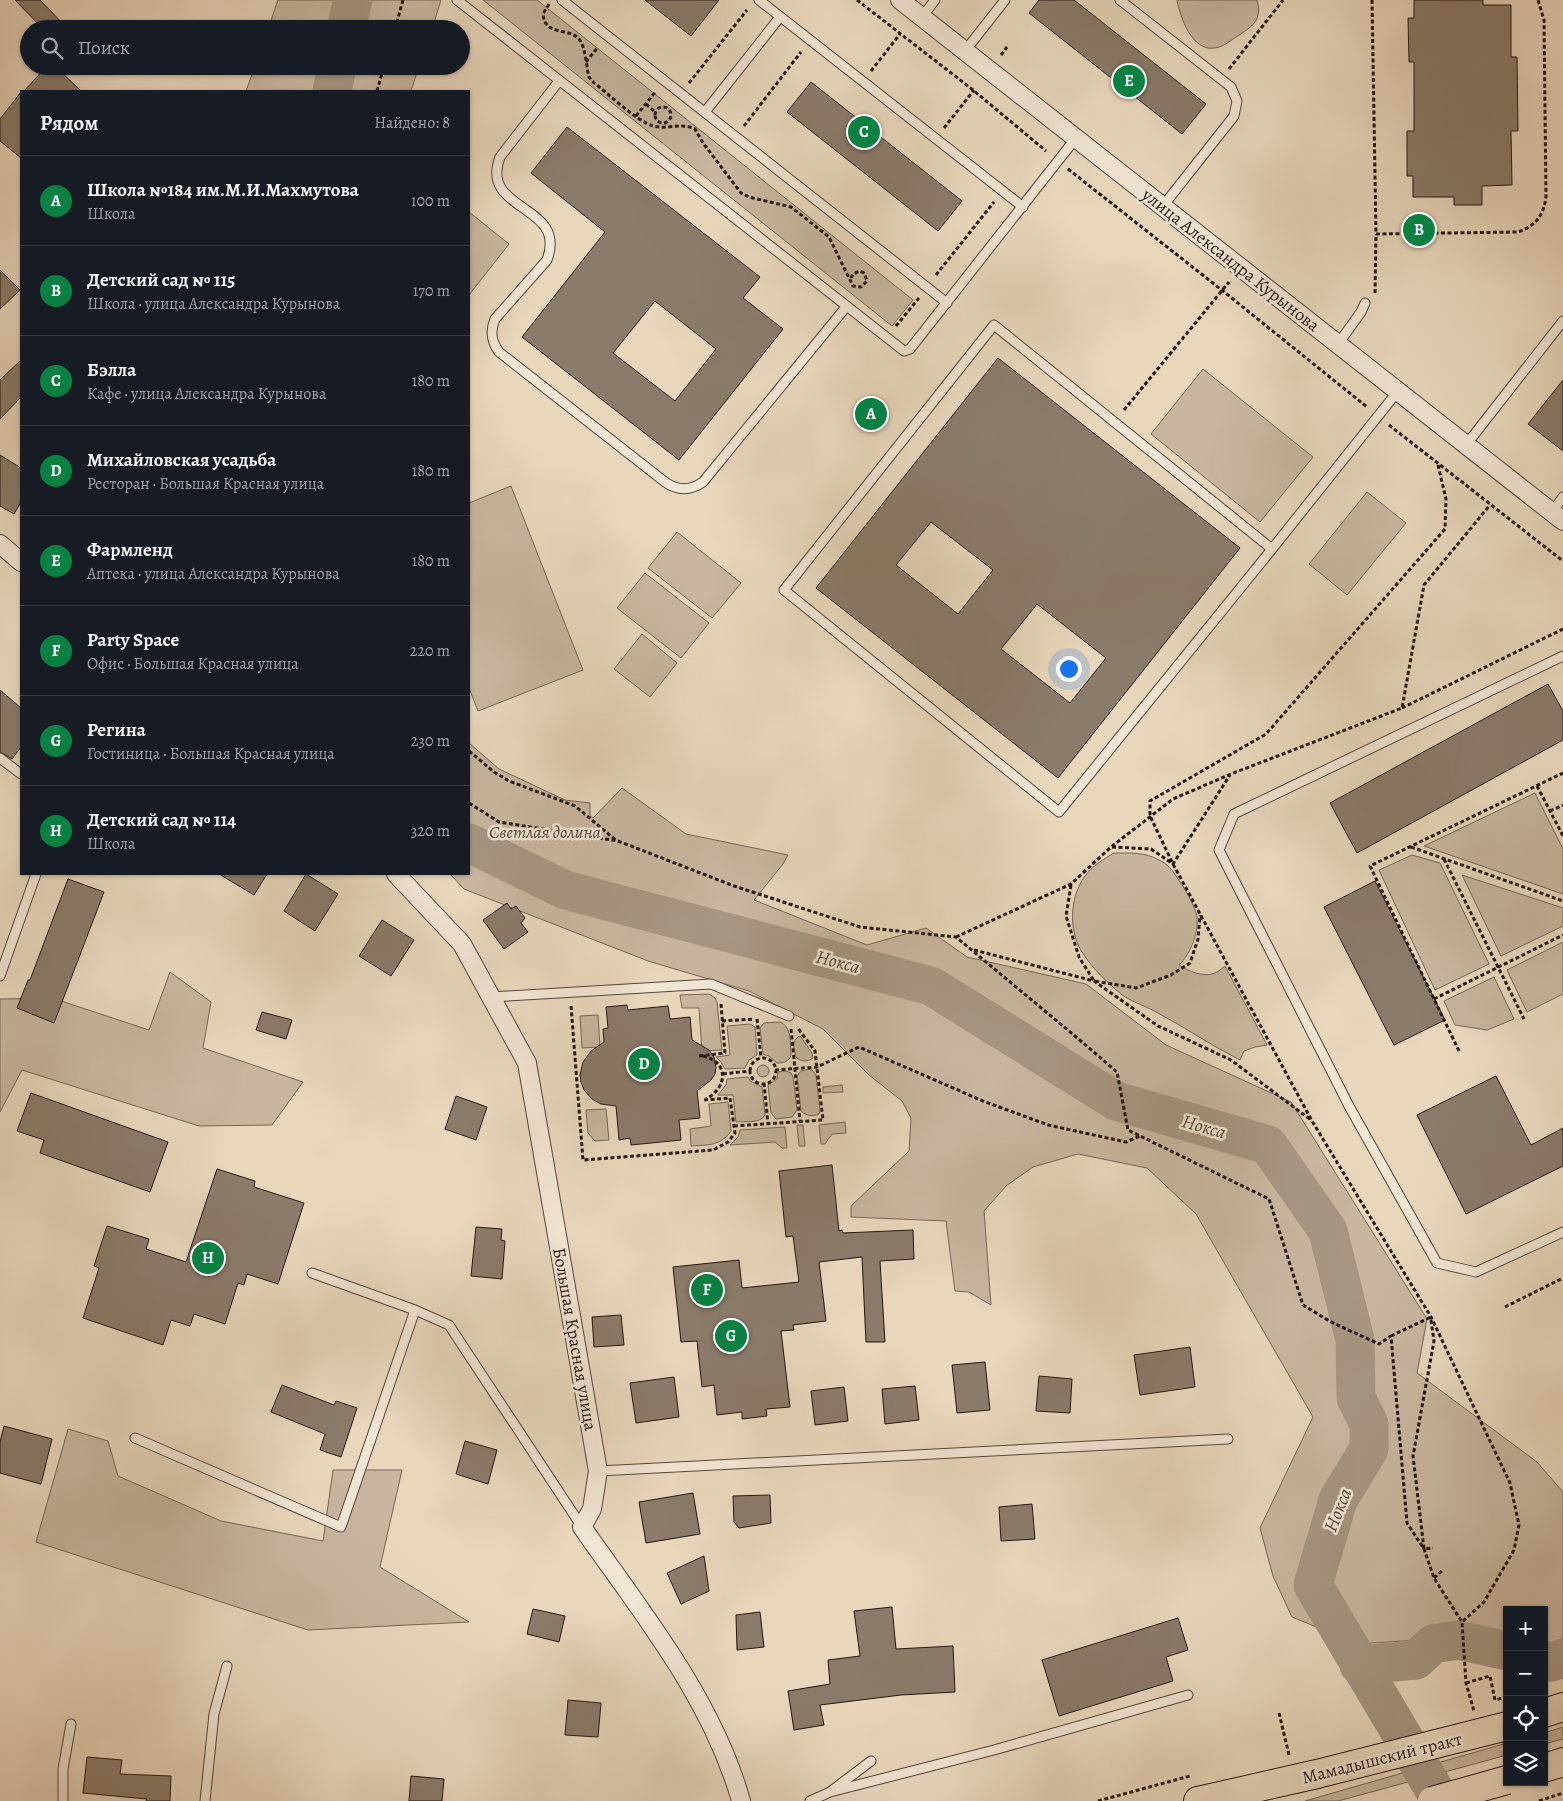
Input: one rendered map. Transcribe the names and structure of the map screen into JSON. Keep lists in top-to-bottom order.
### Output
{
  "streets": {
    "main road": ["Мамадышский тракт"],
    "street": ["улица Александра Курынова", "Большая Красная улица"]
  },
  "water": ["Нокса"],
  "parks": ["Светлая долина"],
  "page": {
    "search": "Поиск",
    "pins": [
      "E",
      "C",
      "B",
      "A",
      "D",
      "H",
      "F",
      "G"
    ],
    "heading": ["Рядом", "Найдено: 8"],
    "list": [
      {
        "mark": "A",
        "name": "Школа №184 им.М.И.Махмутова",
        "note": "Школа",
        "value": "100 m"
      },
      {
        "mark": "B",
        "name": "Детский сад № 115",
        "note": "Школа · улица Александра Курынова",
        "value": "170 m"
      },
      {
        "mark": "C",
        "name": "Бэлла",
        "note": "Кафе · улица Александра Курынова",
        "value": "180 m"
      },
      {
        "mark": "D",
        "name": "Михайловская усадьба",
        "note": "Ресторан · Большая Красная улица",
        "value": "180 m"
      },
      {
        "mark": "E",
        "name": "Фармленд",
        "note": "Аптека · улица Александра Курынова",
        "value": "180 m"
      },
      {
        "mark": "F",
        "name": "Party Space",
        "note": "Офис · Большая Красная улица",
        "value": "220 m"
      },
      {
        "mark": "G",
        "name": "Регина",
        "note": "Гостиница · Большая Красная улица",
        "value": "230 m"
      },
      {
        "mark": "H",
        "name": "Детский сад № 114",
        "note": "Школа",
        "value": "320 m"
      }
    ],
    "map_buttons": ["+", "−"]
  }
}
